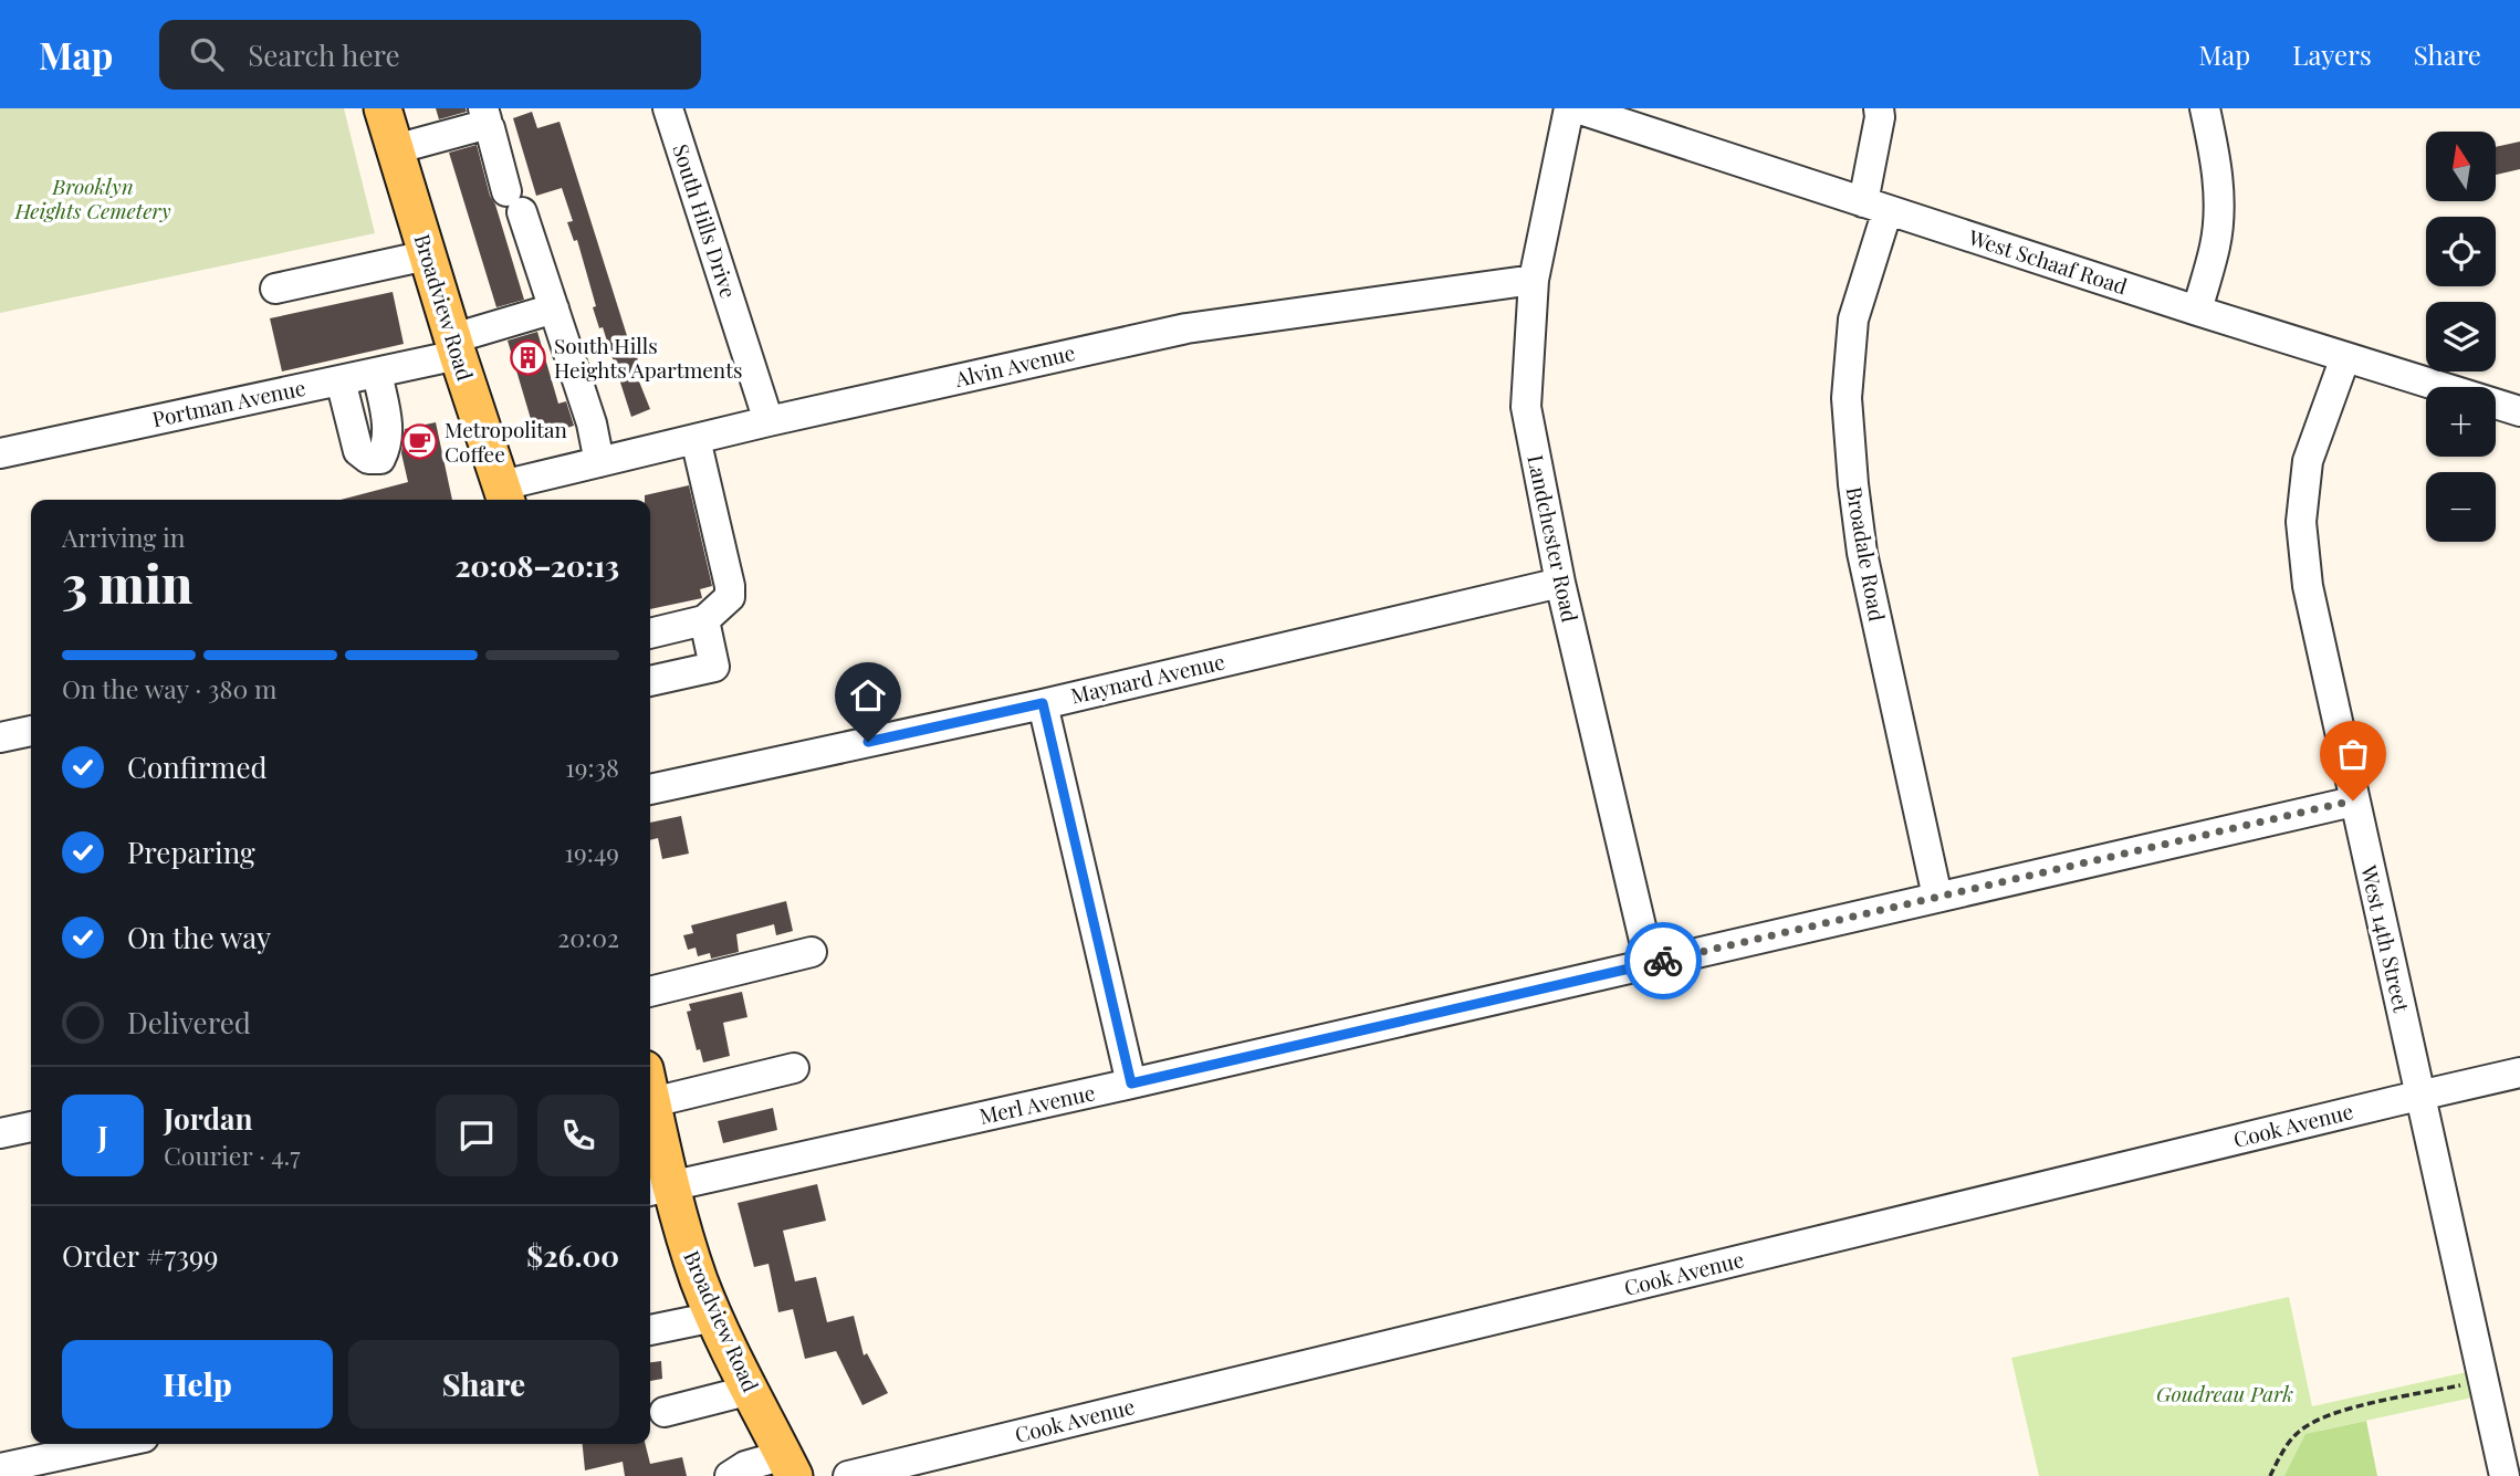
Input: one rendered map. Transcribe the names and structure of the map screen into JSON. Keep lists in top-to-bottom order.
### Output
{
  "streets": {
    "main road": ["Broadview Road"],
    "street": [
      "South Hills Drive",
      "West Schaaf Road",
      "Alvin Avenue",
      "Portman Avenue",
      "Landchester Road",
      "Broadale Road",
      "Maynard Avenue",
      "West 14th Street",
      "Merl Avenue",
      "Cook Avenue"
    ]
  },
  "crossings": [
    ["South Hills Drive", "Alvin Avenue"],
    ["West Schaaf Road", "Broadale Road"],
    ["West Schaaf Road", "West 14th Street"],
    ["Broadview Road", "Alvin Avenue"],
    ["Broadview Road", "Portman Avenue"],
    ["Broadview Road", "Merl Avenue"],
    ["Alvin Avenue", "Landchester Road"],
    ["Landchester Road", "Maynard Avenue"],
    ["Landchester Road", "Merl Avenue"],
    ["Broadale Road", "Merl Avenue"],
    ["West 14th Street", "Merl Avenue"],
    ["West 14th Street", "Cook Avenue"]
  ],
  "parks": ["Brooklyn Heights Cemetery", "Goudreau Park"],
  "places": {
    "building": ["South Hills Heights Apartments"],
    "cafe": ["Metropolitan Coffee"]
  },
  "north": "top",
  "page": {
    "header": "Map",
    "search": "Search here",
    "nav": ["Map", "Layers", "Share"],
    "map_buttons": ["+", "−"],
    "heading": ["3 min", "Arriving in", "20:08–20:13"],
    "panel": [
      "Jordan",
      "Courier · 4.7",
      "Order #7399",
      "$26.00"
    ],
    "bar": "On the way · 380 m",
    "list": [
      ["Confirmed", "19:38"],
      ["Preparing", "19:49"],
      ["On the way", "20:02"],
      "Delivered"
    ],
    "round": "J",
    "buttons": ["Help", "Share"]
  }
}
